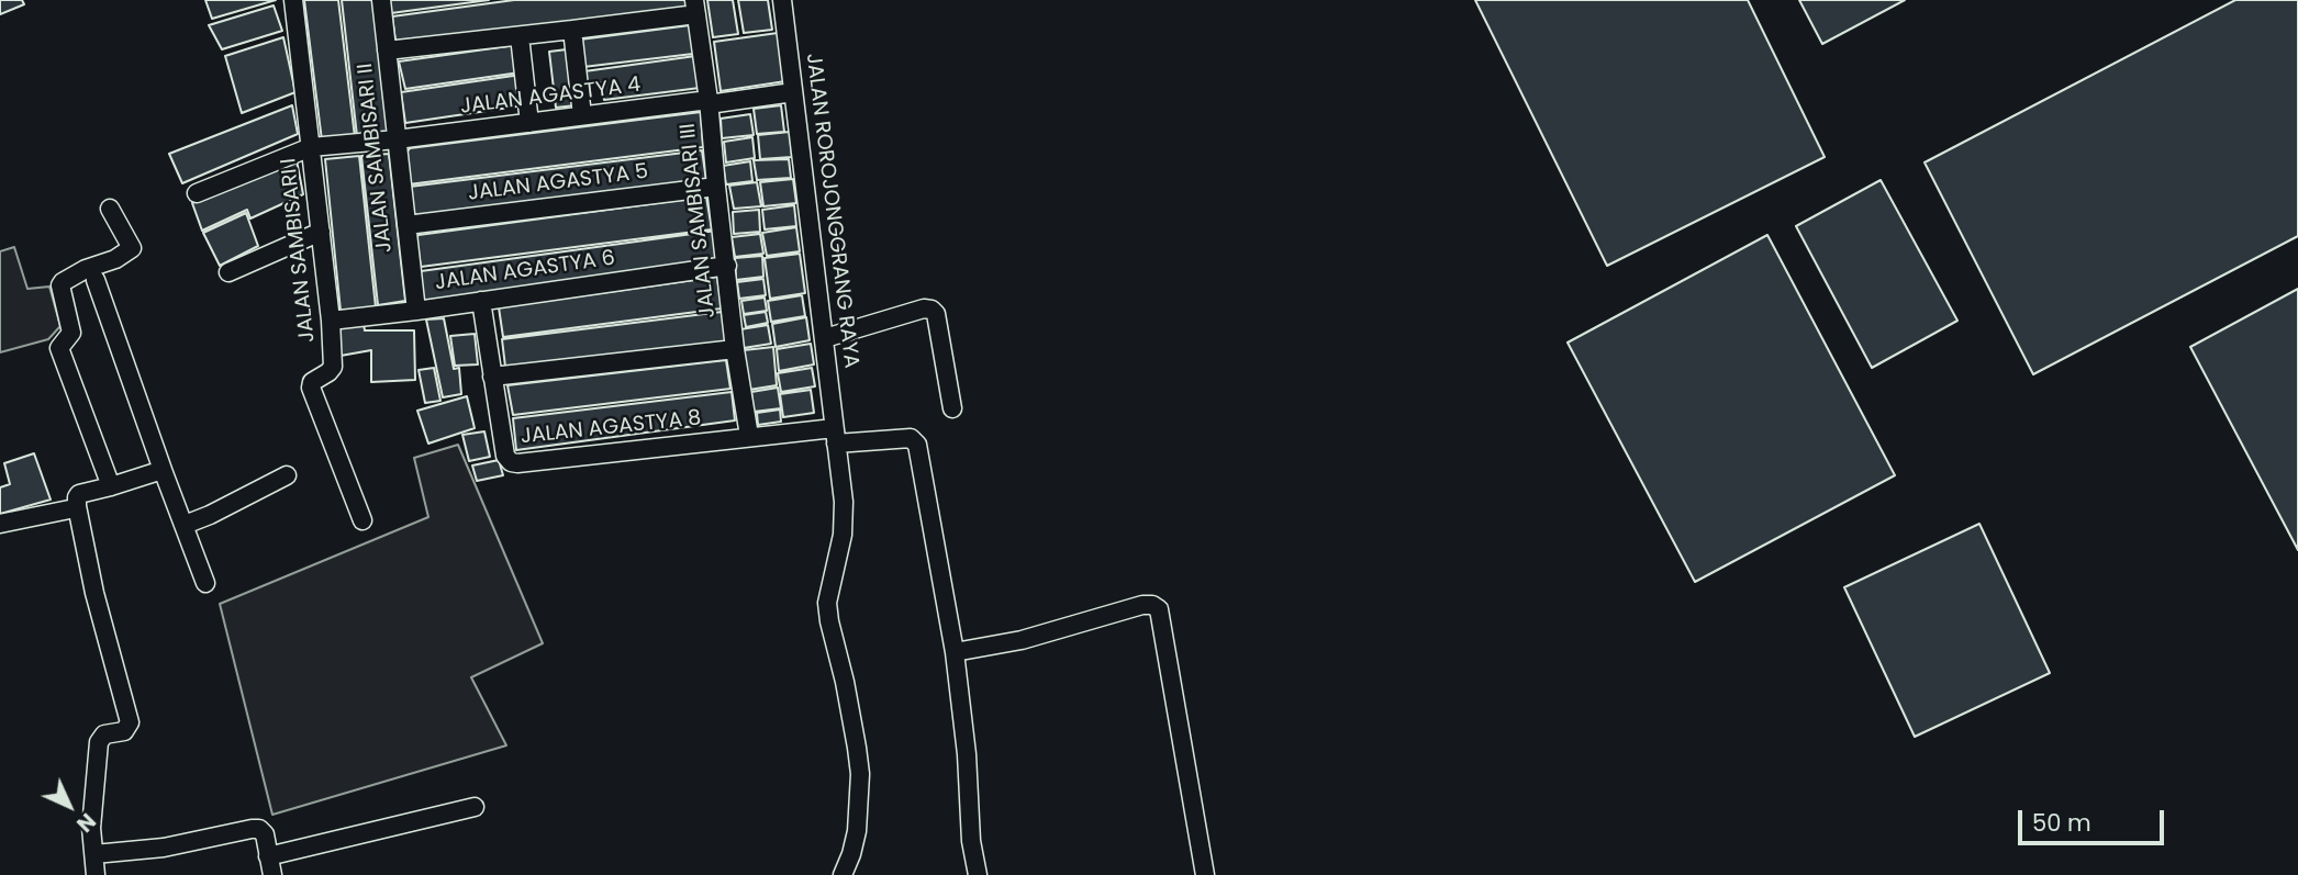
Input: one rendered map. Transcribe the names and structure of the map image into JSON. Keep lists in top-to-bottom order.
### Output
{
  "streets": {
    "street": [
      "JALAN AGASTYA 4",
      "JALAN SAMBISARI II",
      "JALAN AGASTYA 5",
      "JALAN ROROJONGGRANG RAYA",
      "JALAN SAMBISARI III",
      "JALAN SAMBISARI I",
      "JALAN AGASTYA 6",
      "JALAN AGASTYA 8"
    ]
  },
  "crossings": [
    ["JALAN AGASTYA 4", "JALAN SAMBISARI II"],
    ["JALAN AGASTYA 4", "JALAN ROROJONGGRANG RAYA"],
    ["JALAN AGASTYA 4", "JALAN SAMBISARI III"],
    ["JALAN AGASTYA 4", "JALAN SAMBISARI I"],
    ["JALAN SAMBISARI II", "JALAN AGASTYA 5"],
    ["JALAN SAMBISARI II", "JALAN AGASTYA 6"],
    ["JALAN AGASTYA 5", "JALAN SAMBISARI III"],
    ["JALAN ROROJONGGRANG RAYA", "JALAN AGASTYA 8"],
    ["JALAN SAMBISARI III", "JALAN AGASTYA 6"],
    ["JALAN SAMBISARI III", "JALAN AGASTYA 8"],
    ["JALAN SAMBISARI I", "JALAN AGASTYA 6"],
    ["JALAN AGASTYA 6", "JALAN AGASTYA 8"]
  ],
  "scale_bar": "50 m",
  "north": "bottom right"
}
